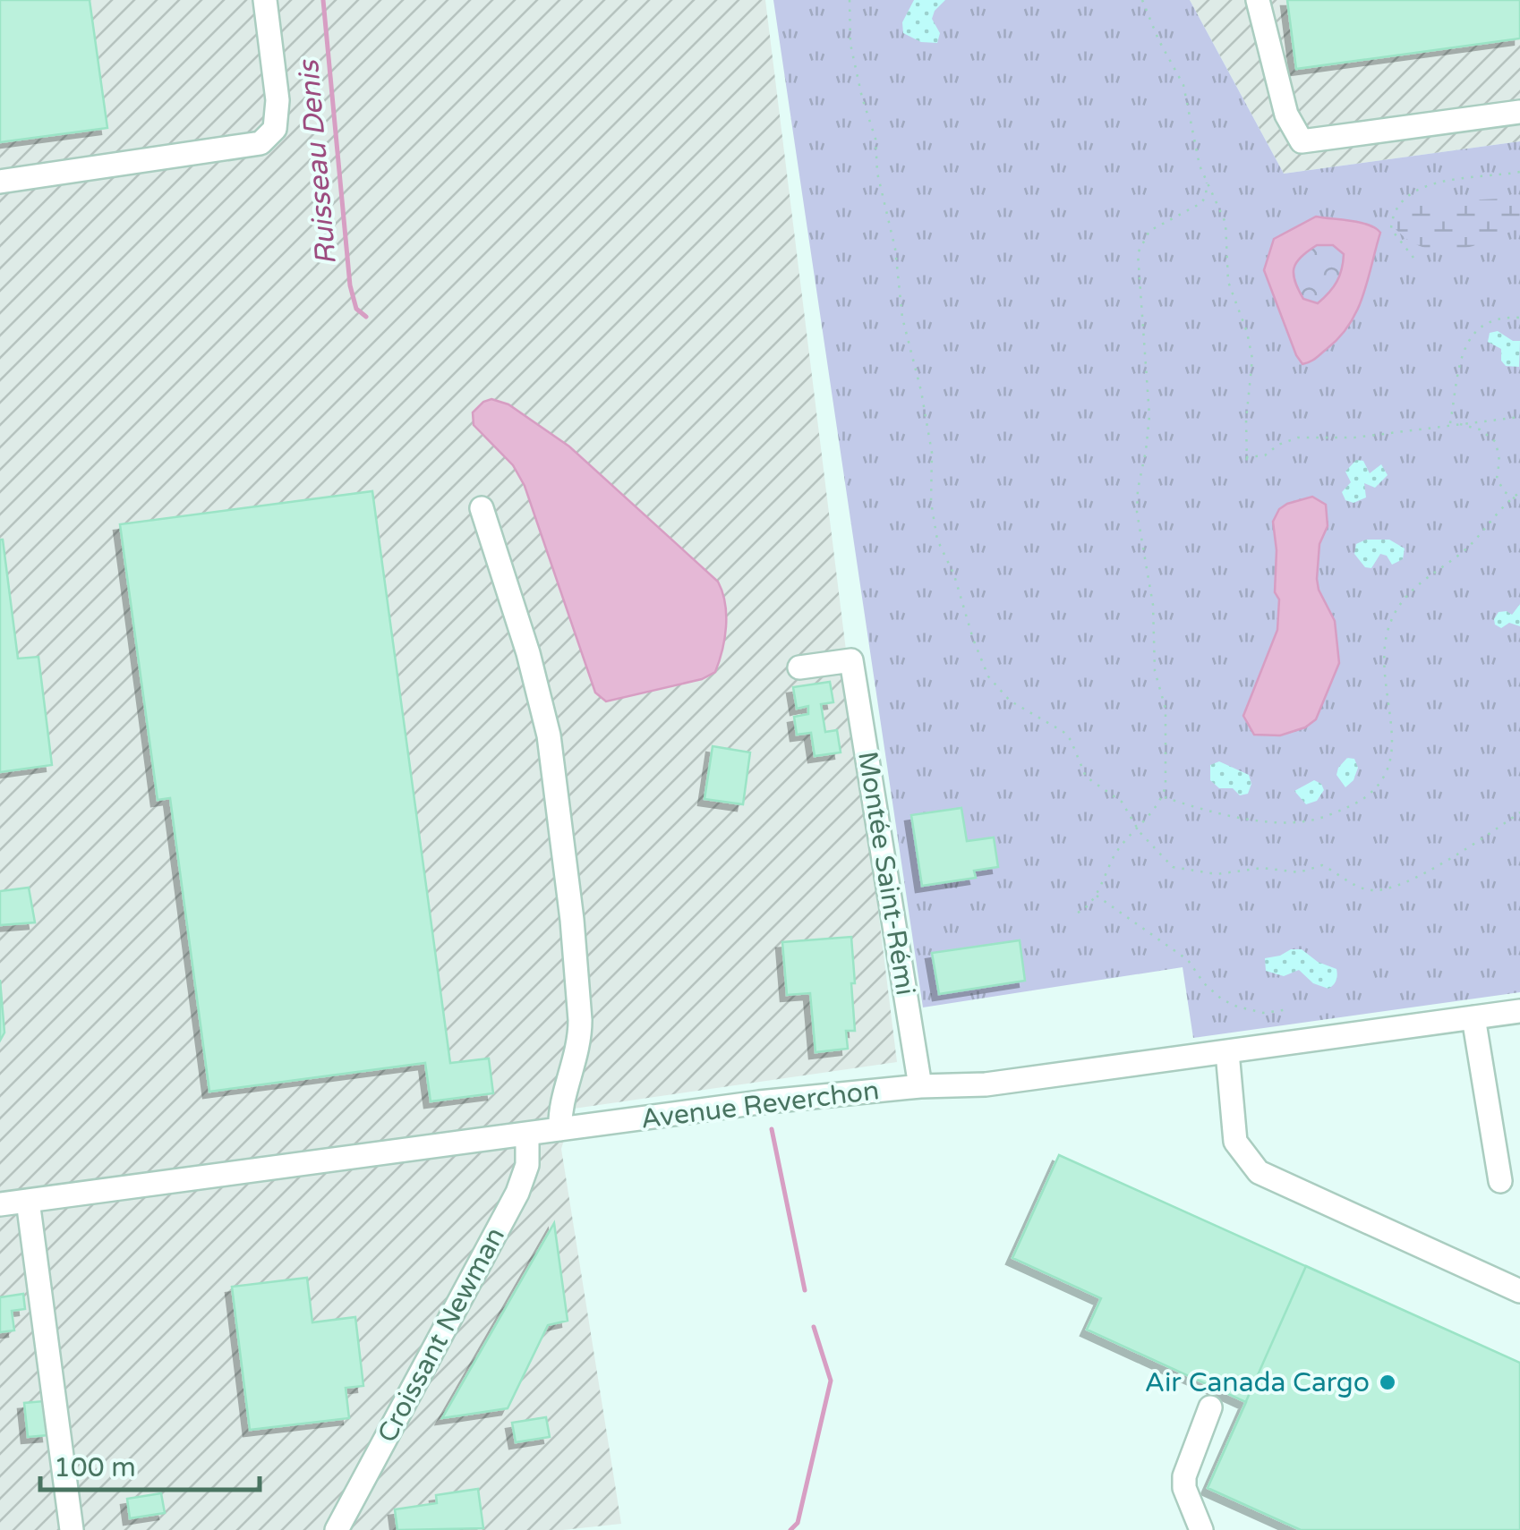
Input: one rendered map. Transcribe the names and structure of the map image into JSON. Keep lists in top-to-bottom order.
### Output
{
  "streets": {
    "street": ["Montée Saint-Rémi", "Avenue Reverchon", "Croissant Newman"]
  },
  "crossings": [
    ["Montée Saint-Rémi", "Avenue Reverchon"],
    ["Avenue Reverchon", "Croissant Newman"]
  ],
  "water": ["Ruisseau Denis"],
  "places": ["Air Canada Cargo"],
  "scale_bar": "100 m"
}
